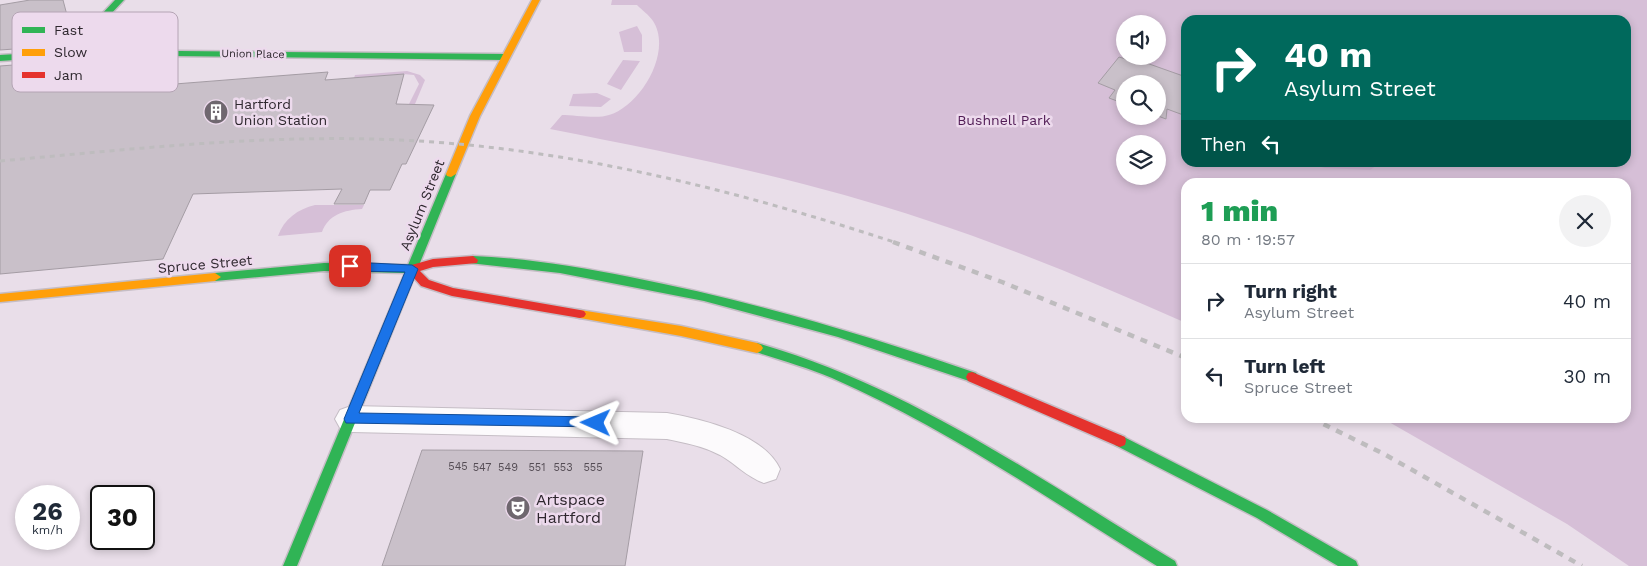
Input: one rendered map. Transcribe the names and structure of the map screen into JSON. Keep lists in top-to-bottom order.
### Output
{
  "streets": {
    "main road": ["Union Place", "Asylum Street", "Spruce Street"]
  },
  "crossings": [
    ["Union Place", "Asylum Street"],
    ["Asylum Street", "Spruce Street"]
  ],
  "parks": ["Bushnell Park"],
  "places": {
    "building": ["Hartford Union Station"],
    "theatre": ["Artspace Hartford"]
  },
  "house_numbers": [
    "545",
    "547",
    "549",
    "551",
    "553",
    "555"
  ],
  "legend": ["Fast", "Slow", "Jam"],
  "page": {
    "turn": ["40 m", "Asylum Street"],
    "then": "Then",
    "heading": ["1 min", "80 m · 19:57"],
    "list": [
      {
        "name": "Turn right",
        "note": "Asylum Street",
        "value": "40 m"
      },
      {
        "name": "Turn left",
        "note": "Spruce Street",
        "value": "30 m"
      }
    ],
    "speed": "26 km/h",
    "limit": "30"
  }
}
